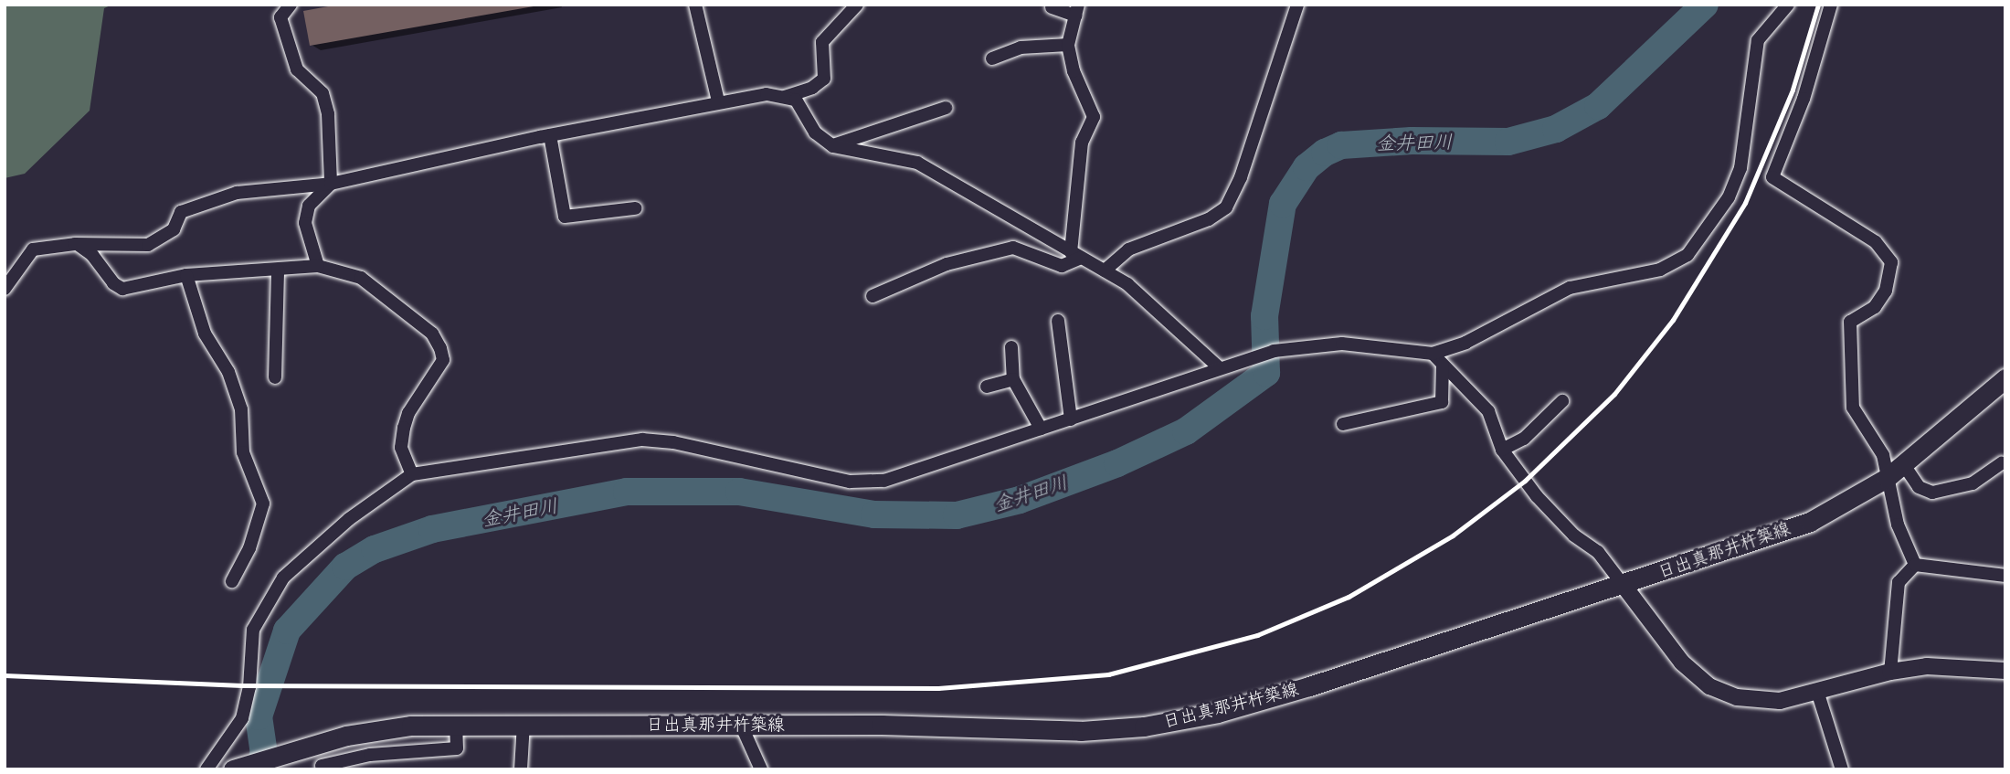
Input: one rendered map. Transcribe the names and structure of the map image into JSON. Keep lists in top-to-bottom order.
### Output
{
  "streets": {
    "main road": ["日出真那井杵築線"]
  },
  "water": ["金井田川"]
}
